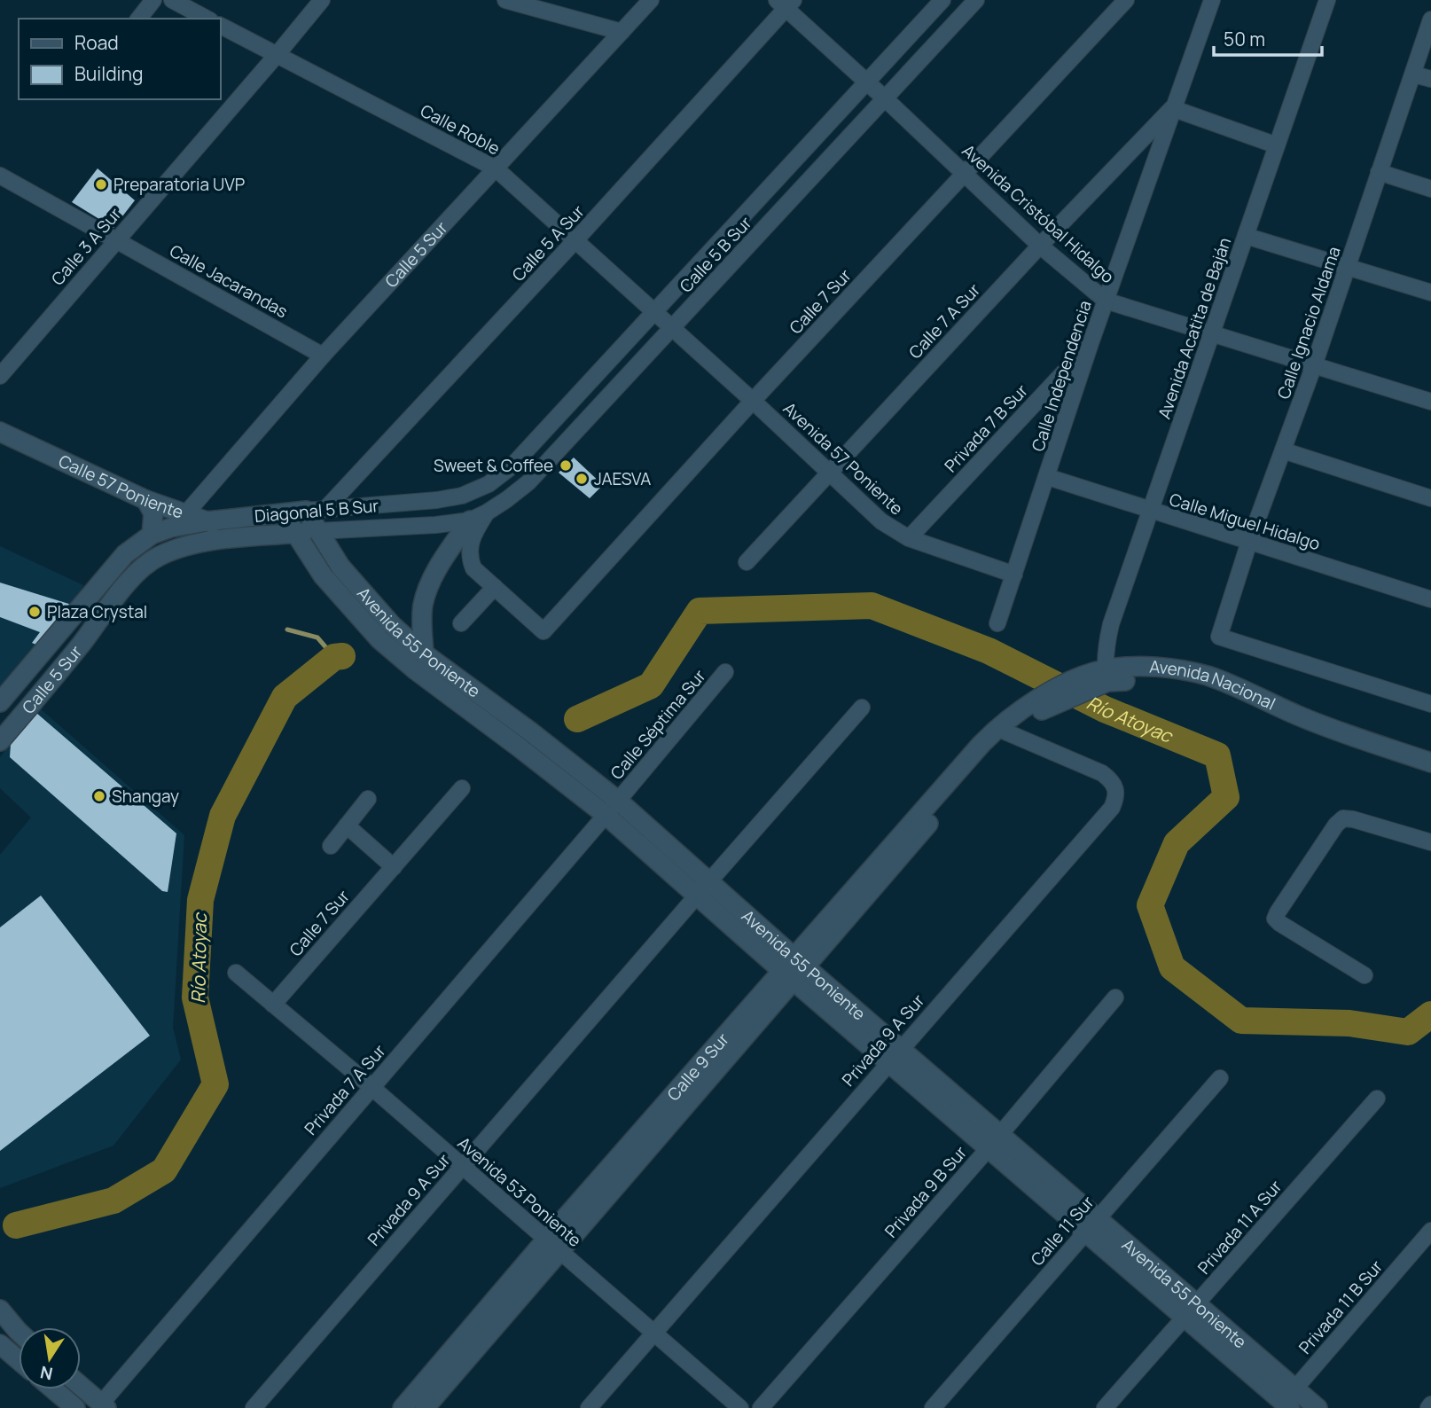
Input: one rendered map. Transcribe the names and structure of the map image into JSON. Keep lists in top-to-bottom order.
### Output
{
  "streets": {
    "main road": [
      "Calle 5 Sur",
      "Calle 57 Poniente",
      "Diagonal 5 B Sur",
      "Avenida 55 Poniente",
      "Avenida Nacional",
      "Calle 9 Sur"
    ],
    "street": [
      "Calle Roble",
      "Avenida Cristóbal Hidalgo",
      "Calle 5 A Sur",
      "Calle 3 A Sur",
      "Calle 5 B Sur",
      "Calle Jacarandas",
      "Calle 7 Sur",
      "Calle 7 A Sur",
      "Calle Ignacio Aldama",
      "Avenida Acatita de Baján",
      "Calle Independencia",
      "Privada 7 B Sur",
      "Avenida 57 Poniente",
      "Calle Miguel Hidalgo",
      "Calle Séptima Sur",
      "Privada 9 A Sur",
      "Privada 7 A Sur",
      "Avenida 53 Poniente",
      "Privada 9 B Sur",
      "Privada 11 A Sur",
      "Calle 11 Sur",
      "Privada 11 B Sur"
    ]
  },
  "crossings": [
    ["Calle Roble", "Calle 5 A Sur"],
    ["Calle Roble", "Calle 3 A Sur"],
    ["Calle Roble", "Calle 5 B Sur"],
    ["Calle Roble", "Calle 5 Sur"],
    ["Calle Roble", "Avenida 57 Poniente"],
    ["Avenida Cristóbal Hidalgo", "Calle 5 A Sur"],
    ["Avenida Cristóbal Hidalgo", "Calle 5 B Sur"],
    ["Avenida Cristóbal Hidalgo", "Calle 7 Sur"],
    ["Avenida Cristóbal Hidalgo", "Calle 7 A Sur"],
    ["Avenida Cristóbal Hidalgo", "Calle Ignacio Aldama"],
    ["Avenida Cristóbal Hidalgo", "Avenida Acatita de Baján"],
    ["Avenida Cristóbal Hidalgo", "Calle Independencia"],
    ["Calle 5 A Sur", "Diagonal 5 B Sur"],
    ["Calle 3 A Sur", "Calle Jacarandas"],
    ["Calle 5 B Sur", "Avenida 57 Poniente"],
    ["Calle 5 B Sur", "Diagonal 5 B Sur"],
    ["Calle 5 Sur", "Calle Jacarandas"],
    ["Calle 5 Sur", "Calle 57 Poniente"],
    ["Calle 5 Sur", "Diagonal 5 B Sur"],
    ["Calle 7 Sur", "Avenida 57 Poniente"],
    ["Calle 7 Sur", "Avenida 53 Poniente"],
    ["Calle 7 A Sur", "Calle Independencia"],
    ["Calle 7 A Sur", "Avenida 57 Poniente"],
    ["Calle Ignacio Aldama", "Calle Miguel Hidalgo"],
    ["Avenida Acatita de Baján", "Calle Miguel Hidalgo"],
    ["Avenida Acatita de Baján", "Avenida Nacional"],
    ["Calle Independencia", "Privada 7 B Sur"],
    ["Calle Independencia", "Avenida 57 Poniente"],
    ["Calle Independencia", "Calle Miguel Hidalgo"],
    ["Privada 7 B Sur", "Avenida 57 Poniente"],
    ["Calle 57 Poniente", "Diagonal 5 B Sur"],
    ["Diagonal 5 B Sur", "Avenida 55 Poniente"],
    ["Avenida 55 Poniente", "Calle Séptima Sur"],
    ["Avenida 55 Poniente", "Privada 9 A Sur"],
    ["Avenida 55 Poniente", "Calle 9 Sur"],
    ["Avenida 55 Poniente", "Privada 7 A Sur"],
    ["Avenida 55 Poniente", "Privada 9 B Sur"],
    ["Avenida 55 Poniente", "Privada 11 A Sur"],
    ["Avenida 55 Poniente", "Calle 11 Sur"],
    ["Avenida 55 Poniente", "Privada 11 B Sur"],
    ["Avenida Nacional", "Privada 9 A Sur"],
    ["Avenida Nacional", "Calle 9 Sur"],
    ["Calle Séptima Sur", "Privada 7 A Sur"],
    ["Privada 9 A Sur", "Calle 9 Sur"],
    ["Privada 9 A Sur", "Avenida 53 Poniente"],
    ["Calle 9 Sur", "Avenida 53 Poniente"],
    ["Privada 7 A Sur", "Avenida 53 Poniente"]
  ],
  "water": ["Río Atoyac"],
  "places": [
    "Preparatoria UVP",
    "Sweet & Coffee",
    "JAESVA",
    "Plaza Crystal",
    "Shangay"
  ],
  "legend": ["Road", "Building"],
  "scale_bar": "50 m",
  "north": "bottom"
}
